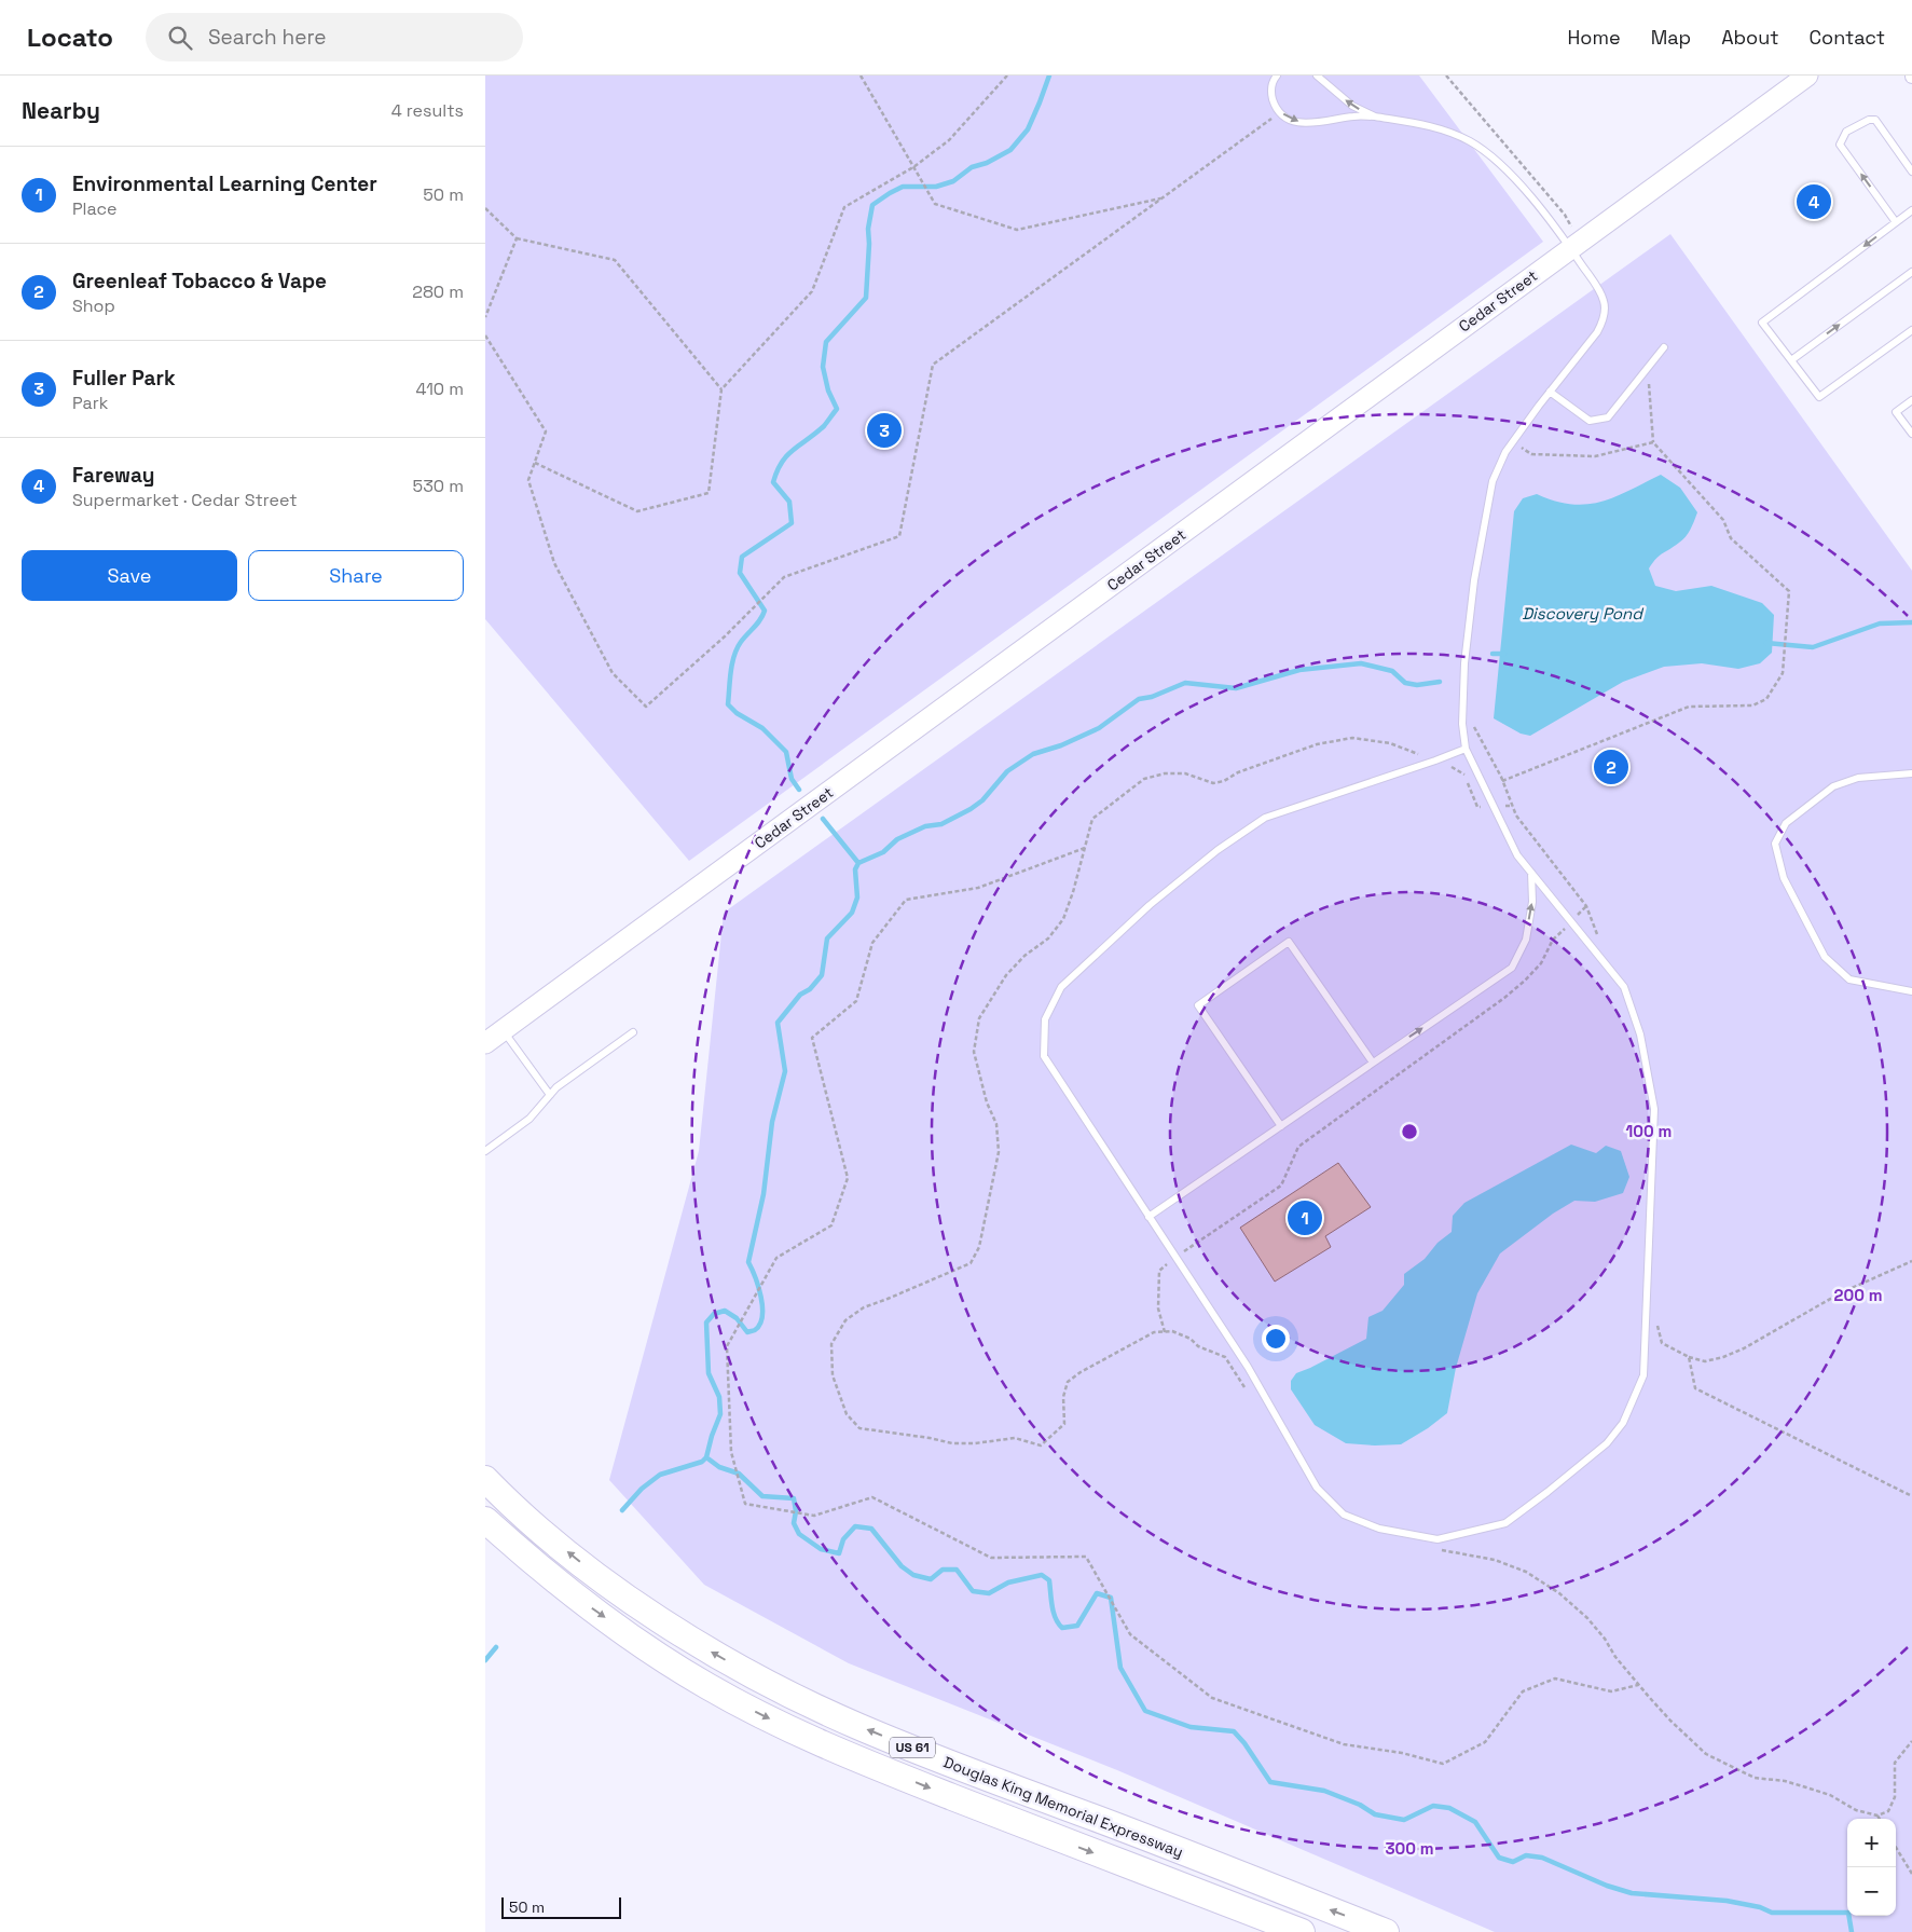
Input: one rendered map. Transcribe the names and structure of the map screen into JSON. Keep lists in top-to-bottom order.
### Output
{
  "streets": {
    "highway": ["US 61", "Douglas King Memorial Expressway"],
    "main road": ["Cedar Street"]
  },
  "water": ["Discovery Pond"],
  "scale_bar": "50 m",
  "page": {
    "header": "Locato",
    "search": "Search here",
    "nav": [
      "Home",
      "Map",
      "About",
      "Contact"
    ],
    "heading": ["Nearby", "4 results"],
    "list": [
      {
        "mark": "1",
        "name": "Environmental Learning Center",
        "note": "Place",
        "value": "50 m"
      },
      {
        "mark": "2",
        "name": "Greenleaf Tobacco & Vape",
        "note": "Shop",
        "value": "280 m"
      },
      {
        "mark": "3",
        "name": "Fuller Park",
        "note": "Park",
        "value": "410 m"
      },
      {
        "mark": "4",
        "name": "Fareway",
        "note": "Supermarket · Cedar Street",
        "value": "530 m"
      }
    ],
    "pins": [
      "4",
      "3",
      "2",
      "1"
    ],
    "buttons": ["Save", "Share"],
    "map_buttons": ["+", "−"],
    "scale": "50 m"
  },
  "rings": ["100 m", "200 m", "300 m"]
}
